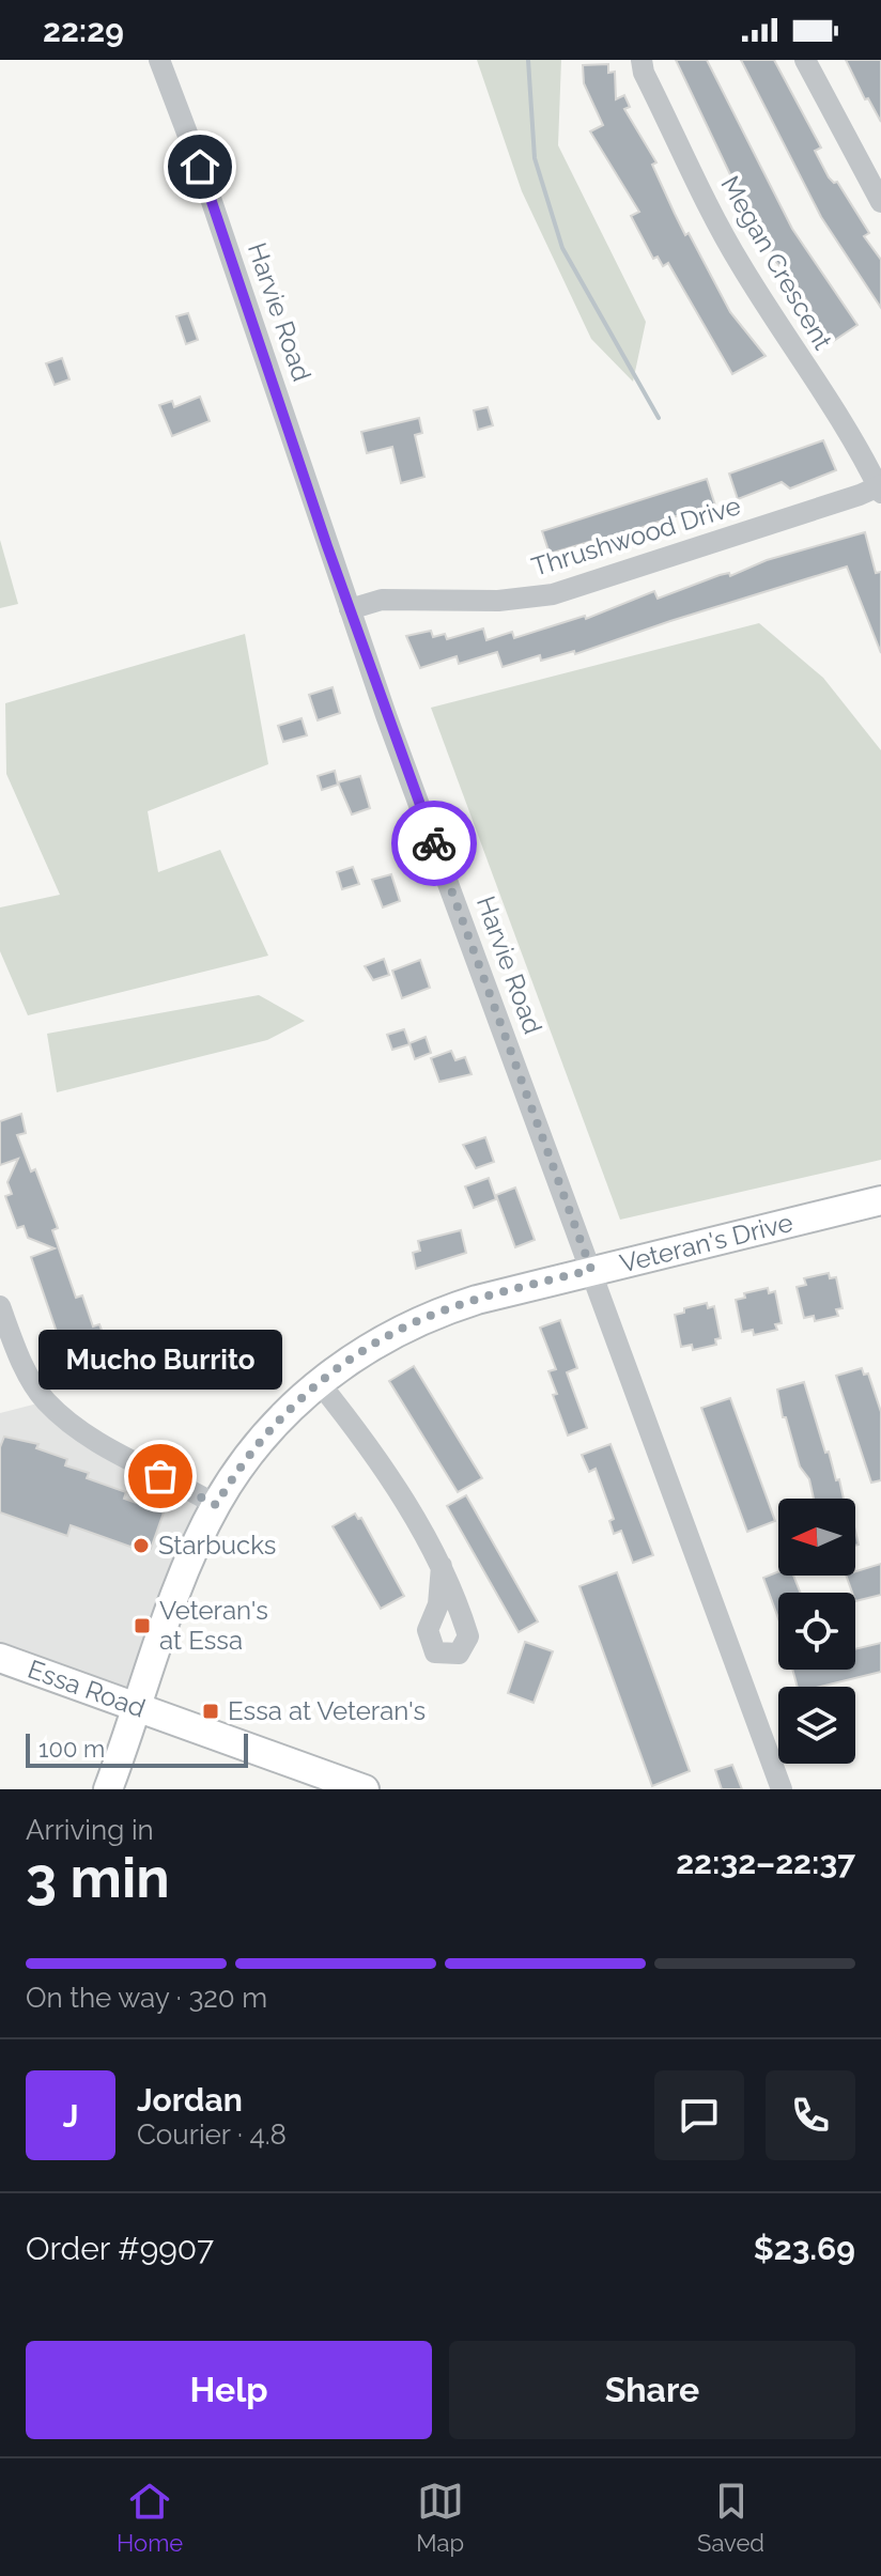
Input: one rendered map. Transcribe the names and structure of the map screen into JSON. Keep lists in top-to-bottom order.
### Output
{
  "streets": {
    "main road": ["Veteran's Drive", "Essa Road"],
    "street": ["Megan Crescent", "Harvie Road", "Thrushwood Drive"]
  },
  "crossings": [
    ["Megan Crescent", "Thrushwood Drive"],
    ["Harvie Road", "Thrushwood Drive"],
    ["Harvie Road", "Veteran's Drive"],
    ["Veteran's Drive", "Essa Road"]
  ],
  "places": {
    "other": ["Mucho Burrito", "Starbucks"],
    "transit": ["Veteran's at Essa", "Essa at Veteran's"]
  },
  "scale_bar": "100 m",
  "north": "left",
  "page": {
    "status": "22:29",
    "bubble": "Mucho Burrito",
    "scale": "100 m",
    "heading": ["3 min", "Arriving in", "22:32–22:37"],
    "panel": [
      "Jordan",
      "Courier · 4.8",
      "Order #9907",
      "$23.69"
    ],
    "bar": "On the way · 320 m",
    "round": "J",
    "buttons": ["Help", "Share"],
    "tabs": ["Home", "Map", "Saved"]
  }
}
